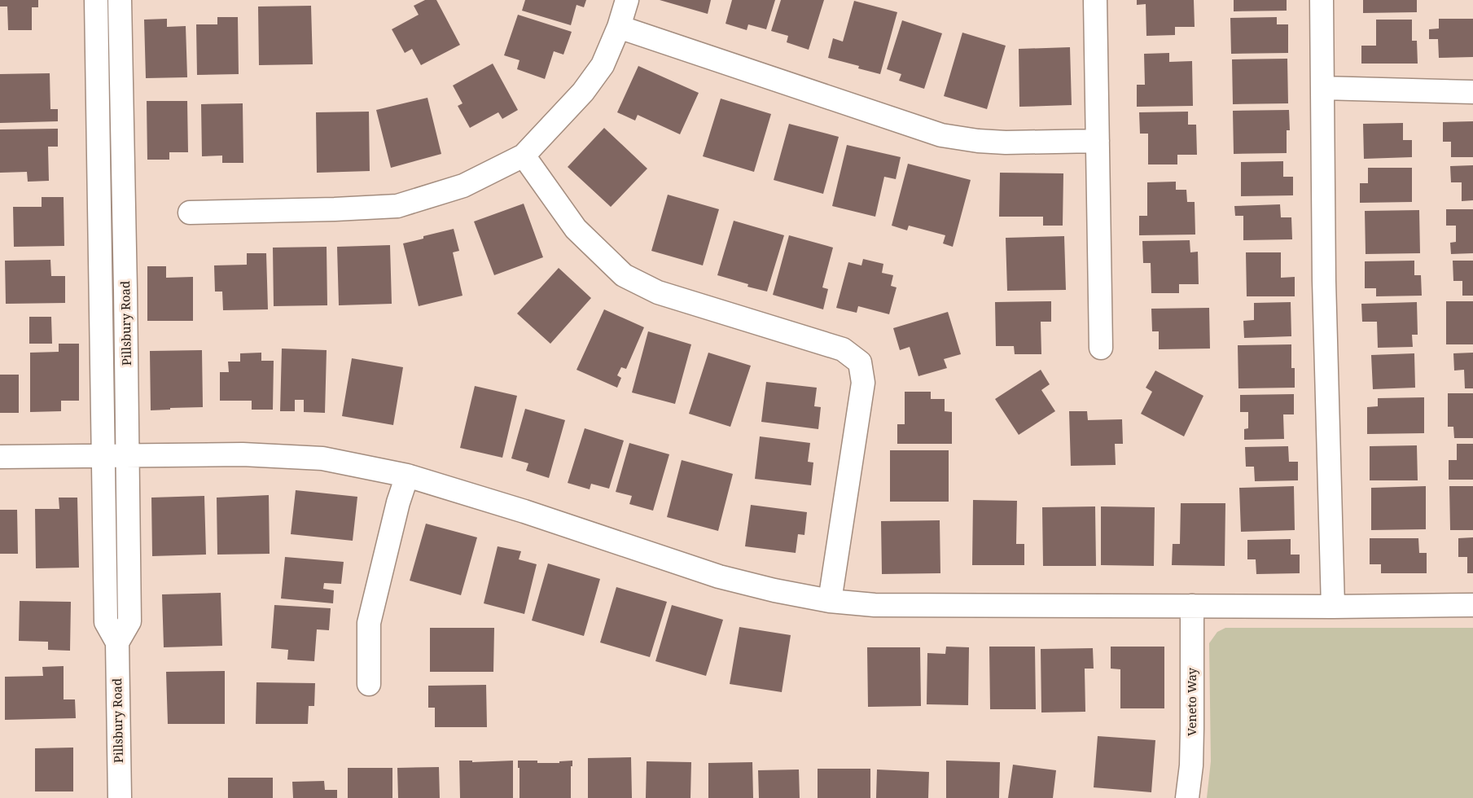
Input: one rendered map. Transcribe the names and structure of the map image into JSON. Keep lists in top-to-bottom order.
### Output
{
  "streets": {
    "street": ["Pillsbury Road", "Veneto Way"]
  }
}
